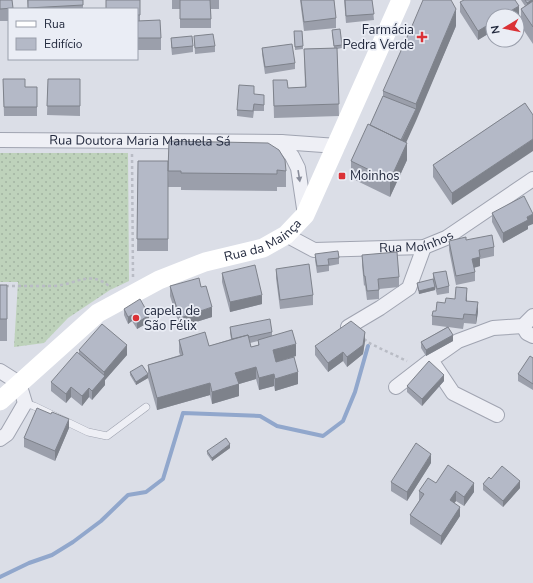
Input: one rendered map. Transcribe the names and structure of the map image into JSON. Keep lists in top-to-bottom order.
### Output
{
  "streets": {
    "street": ["Rua Doutora Maria Manuela Sá", "Rua da Mainça", "Rua Moínhos"]
  },
  "crossings": [
    ["Rua Doutora Maria Manuela Sá", "Rua da Mainça"],
    ["Rua da Mainça", "Rua Moínhos"]
  ],
  "places": {
    "health": ["Farmácia Pedra Verde"],
    "transit": ["Moinhos"],
    "other": ["capela de São Félix"]
  },
  "legend": ["Rua", "Edifício"],
  "north": "left"
}
